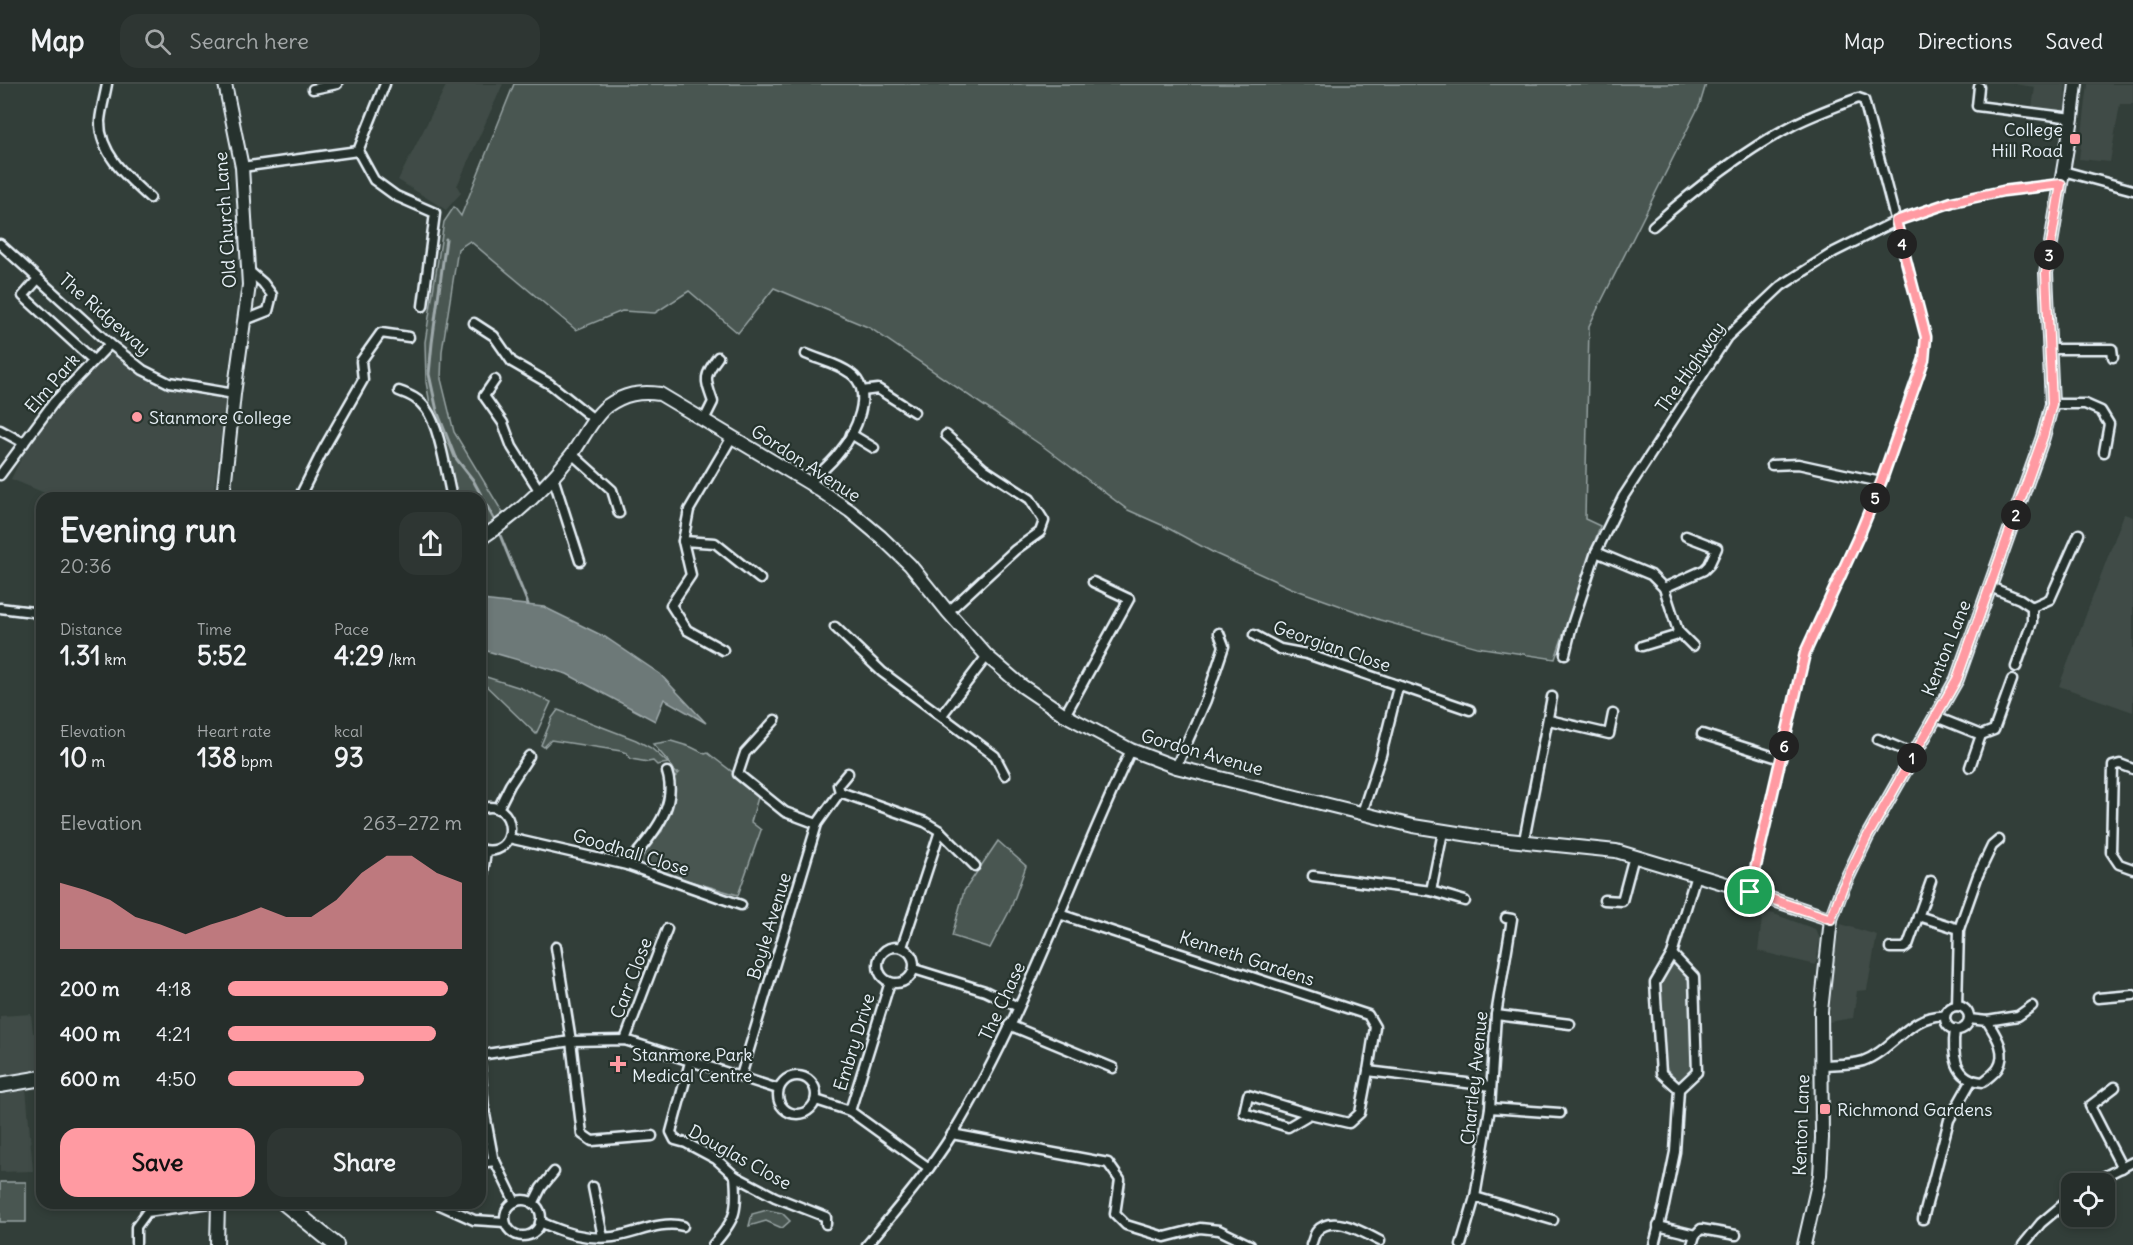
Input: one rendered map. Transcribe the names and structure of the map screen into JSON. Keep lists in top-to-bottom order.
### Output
{
  "streets": {
    "street": [
      "Old Church Lane",
      "The Ridgeway",
      "The Highway",
      "Elm Park",
      "Gordon Avenue",
      "Georgian Close",
      "Kenton Lane",
      "Goodhall Close",
      "Boyle Avenue",
      "Kenneth Gardens",
      "Carr Close",
      "The Chase",
      "Embry Drive",
      "Chartley Avenue",
      "Douglas Close"
    ]
  },
  "crossings": [
    ["Old Church Lane", "The Ridgeway"],
    ["The Ridgeway", "Elm Park"],
    ["The Highway", "Kenton Lane"],
    ["Gordon Avenue", "Georgian Close"],
    ["Gordon Avenue", "Kenton Lane"],
    ["Gordon Avenue", "The Chase"],
    ["Kenneth Gardens", "The Chase"]
  ],
  "places": {
    "transit": ["College Hill Road", "Richmond Gardens"],
    "other": ["Stanmore College"],
    "health": ["Stanmore Park Medical Centre"]
  },
  "page": {
    "header": "Map",
    "search": "Search here",
    "nav": ["Map", "Directions", "Saved"],
    "pins": [
      "4",
      "3",
      "5",
      "2",
      "6",
      "1"
    ],
    "heading": ["Evening run", "20:36"],
    "stats": [
      ["Distance", "1.31 km"],
      ["Time", "5:52"],
      ["Pace", "4:29 /km"],
      ["Elevation", "10 m"],
      ["Heart rate", "138 bpm"],
      ["kcal", "93"]
    ],
    "chart": ["Elevation", "263–272 m"],
    "list": [
      {
        "name": "200 m",
        "note": "4:18"
      },
      {
        "name": "400 m",
        "note": "4:21"
      },
      {
        "name": "600 m",
        "note": "4:50"
      }
    ],
    "buttons": ["Save", "Share"]
  }
}
